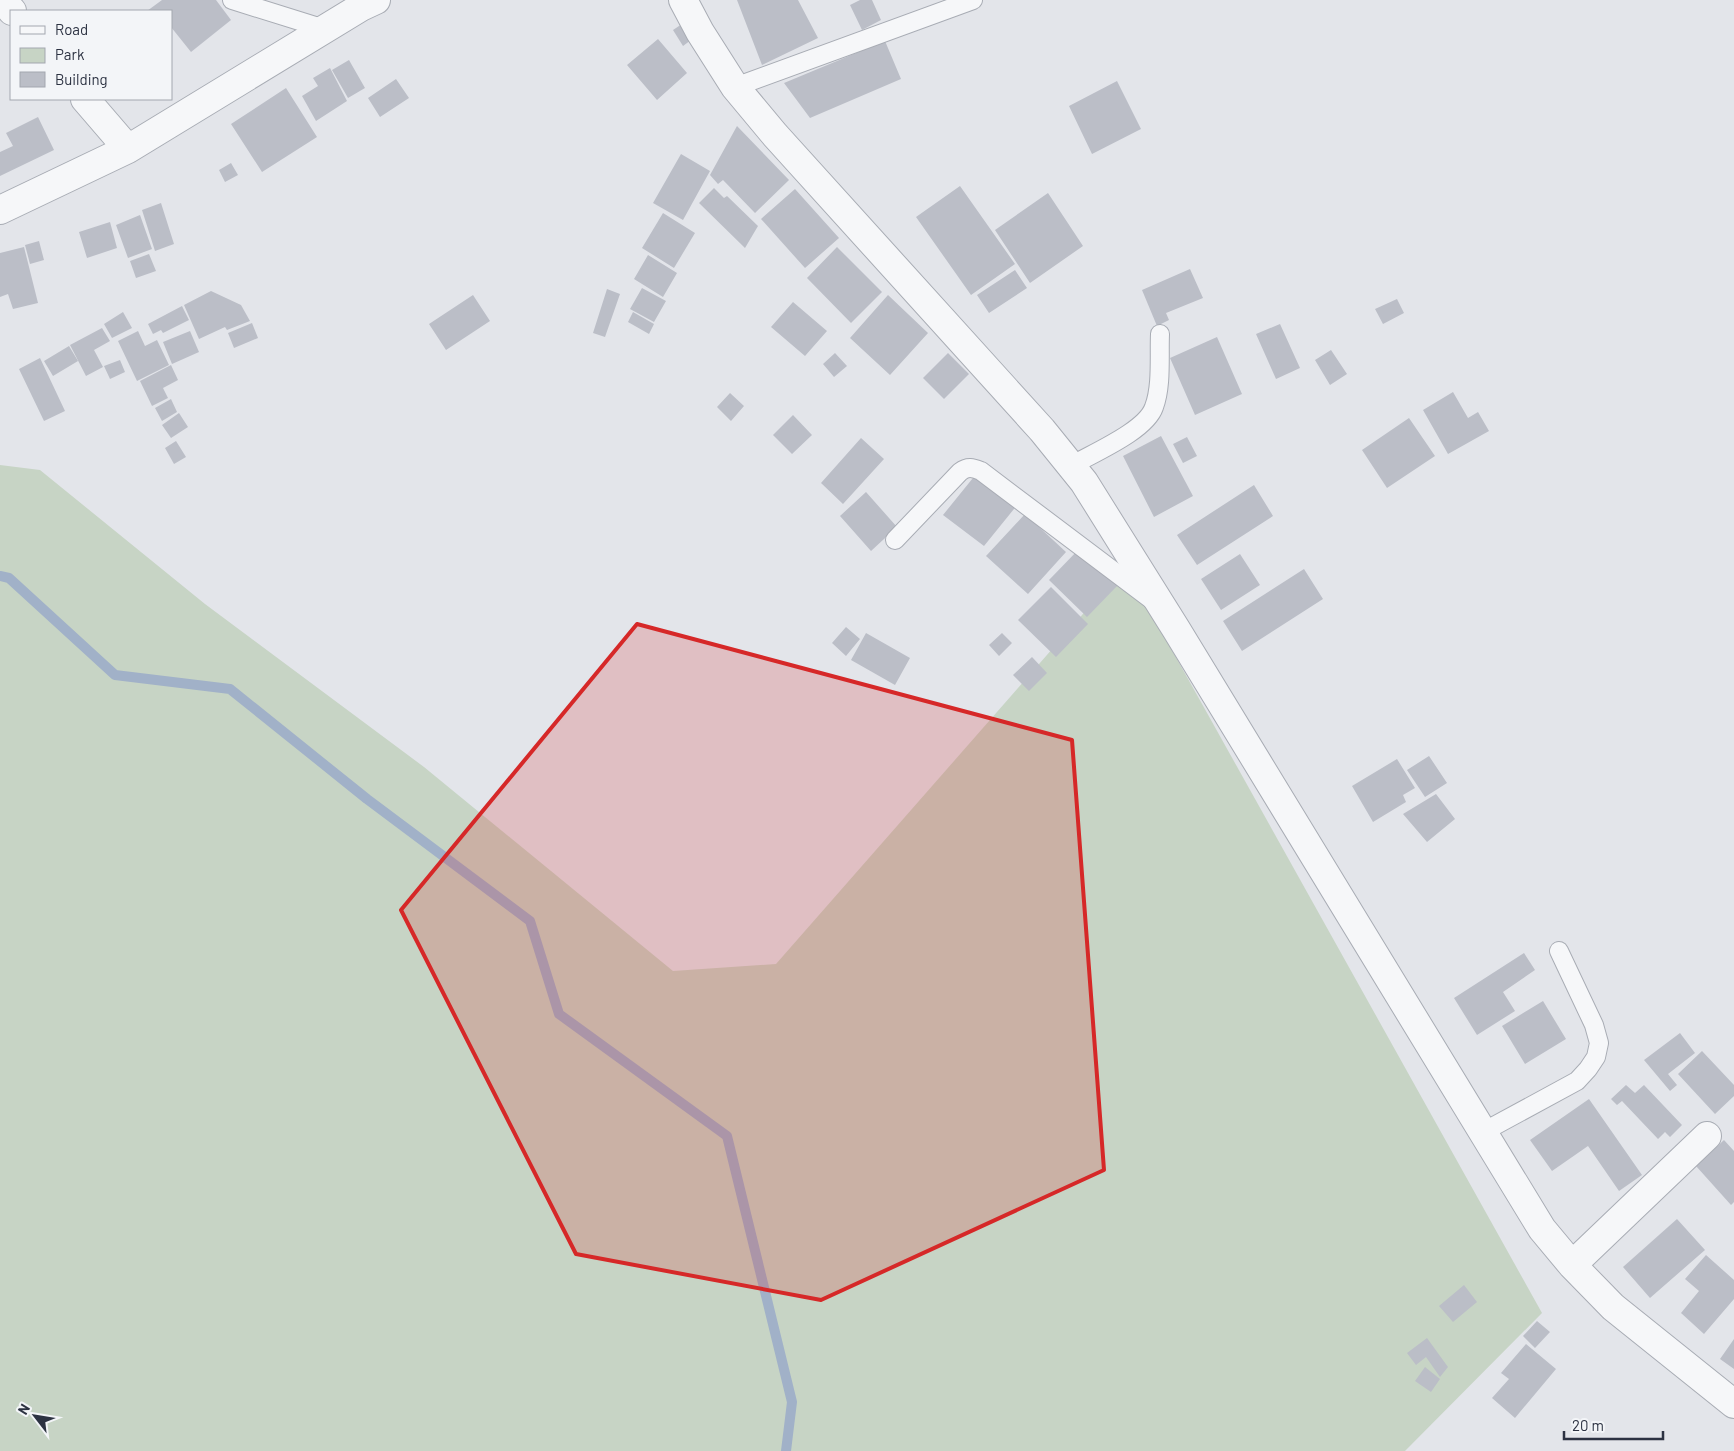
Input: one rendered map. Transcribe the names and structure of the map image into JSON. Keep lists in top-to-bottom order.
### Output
{
  "legend": ["Road", "Park", "Building"],
  "scale_bar": "20 m",
  "north": "top left"
}
